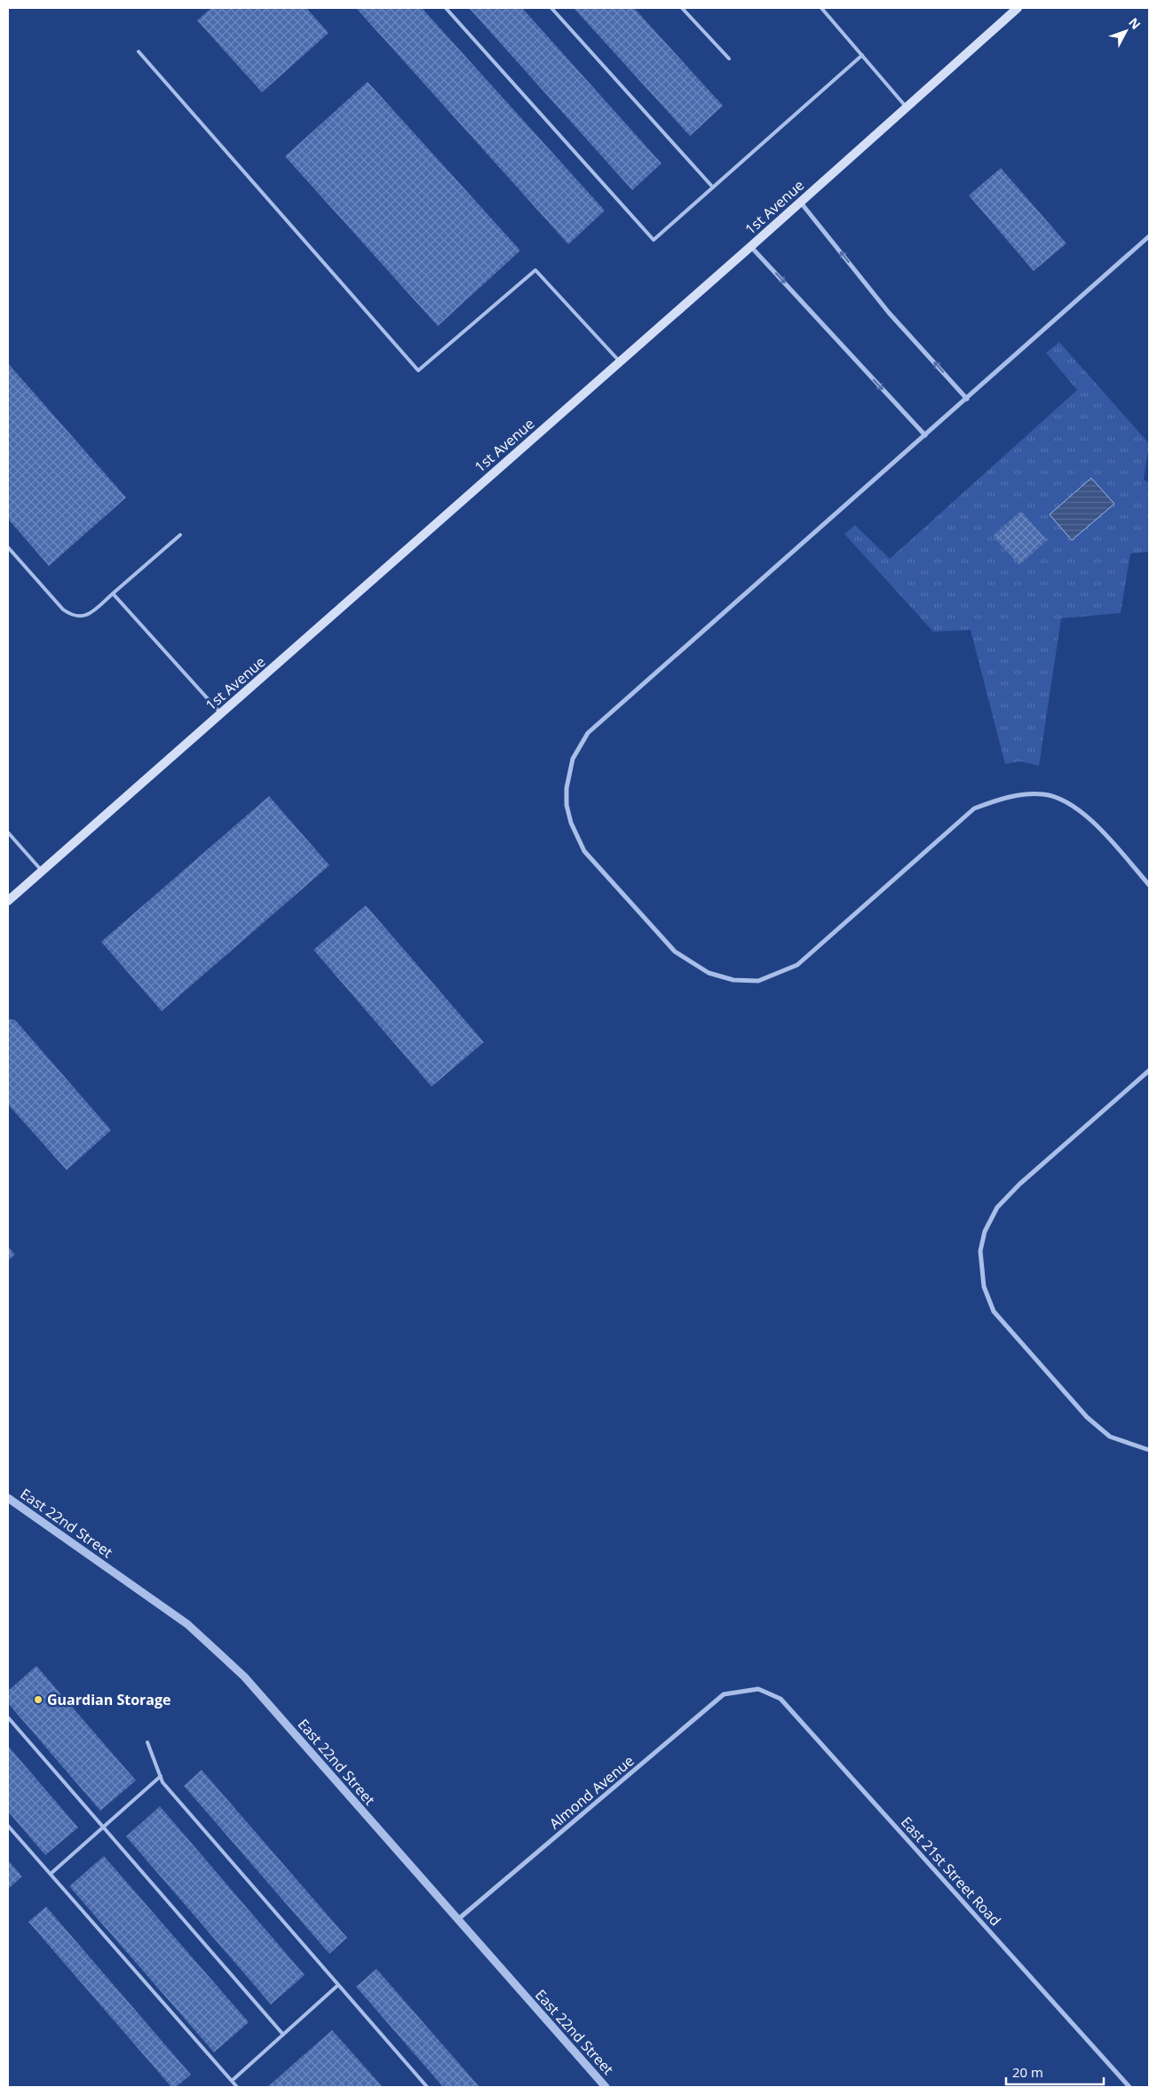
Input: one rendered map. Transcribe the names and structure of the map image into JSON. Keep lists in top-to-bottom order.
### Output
{
  "streets": {
    "main road": ["1st Avenue"],
    "street": ["East 22nd Street", "Almond Avenue", "East 21st Street Road"]
  },
  "crossings": [
    ["East 22nd Street", "Almond Avenue"],
    ["Almond Avenue", "East 21st Street Road"]
  ],
  "places": ["Guardian Storage"],
  "scale_bar": "20 m",
  "north": "top right"
}
